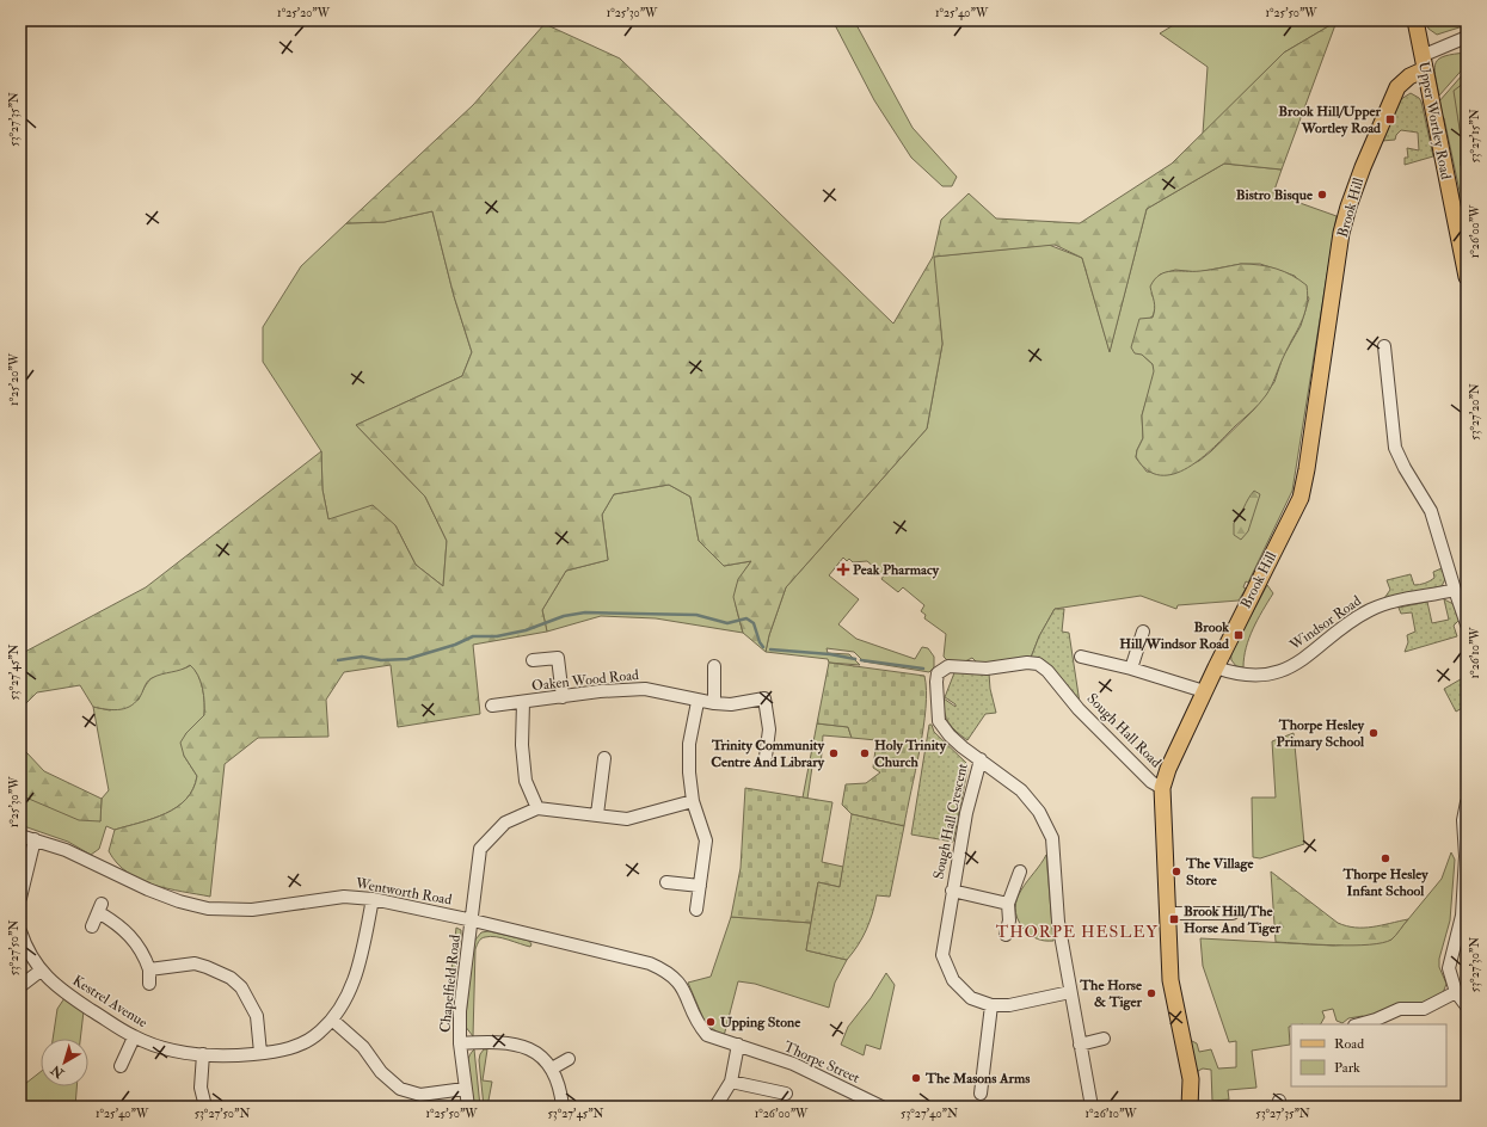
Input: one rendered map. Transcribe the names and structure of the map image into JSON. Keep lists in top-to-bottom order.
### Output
{
  "streets": {
    "main road": ["Upper Wortley Road", "Brook Hill"],
    "street": [
      "Windsor Road",
      "Oaken Wood Road",
      "Sough Hall Road",
      "Sough Hall Crescent",
      "Wentworth Road",
      "Chapelfield Road",
      "Kestrel Avenue",
      "Thorpe Street"
    ]
  },
  "crossings": [
    ["Upper Wortley Road", "Brook Hill"],
    ["Brook Hill", "Windsor Road"],
    ["Brook Hill", "Sough Hall Road"],
    ["Sough Hall Road", "Sough Hall Crescent"],
    ["Wentworth Road", "Chapelfield Road"],
    ["Wentworth Road", "Kestrel Avenue"],
    ["Wentworth Road", "Thorpe Street"]
  ],
  "districts": ["THORPE HESLEY"],
  "places": {
    "transit": ["Brook Hill/Upper Wortley Road", "Brook Hill/Windsor Road", "Brook Hill/The Horse And Tiger"],
    "other": [
      "Bistro Bisque",
      "Thorpe Hesley Primary School",
      "Trinity Community Centre And Library",
      "Holy Trinity Church",
      "Thorpe Hesley Infant School",
      "The Village Store",
      "The Horse & Tiger",
      "Upping Stone",
      "The Masons Arms"
    ],
    "health": ["Peak Pharmacy"]
  },
  "legend": ["Road", "Park"],
  "north": "bottom left",
  "coordinates": [
    "1°25'20\"W",
    "1°25'30\"W",
    "1°25'40\"W",
    "1°25'50\"W",
    "53°27'35\"N",
    "53°27'15\"N",
    "1°26'00\"W",
    "53°27'20\"N",
    "1°26'10\"W",
    "53°27'45\"N",
    "53°27'50\"N",
    "53°27'30\"N",
    "53°27'40\"N"
  ]
}
